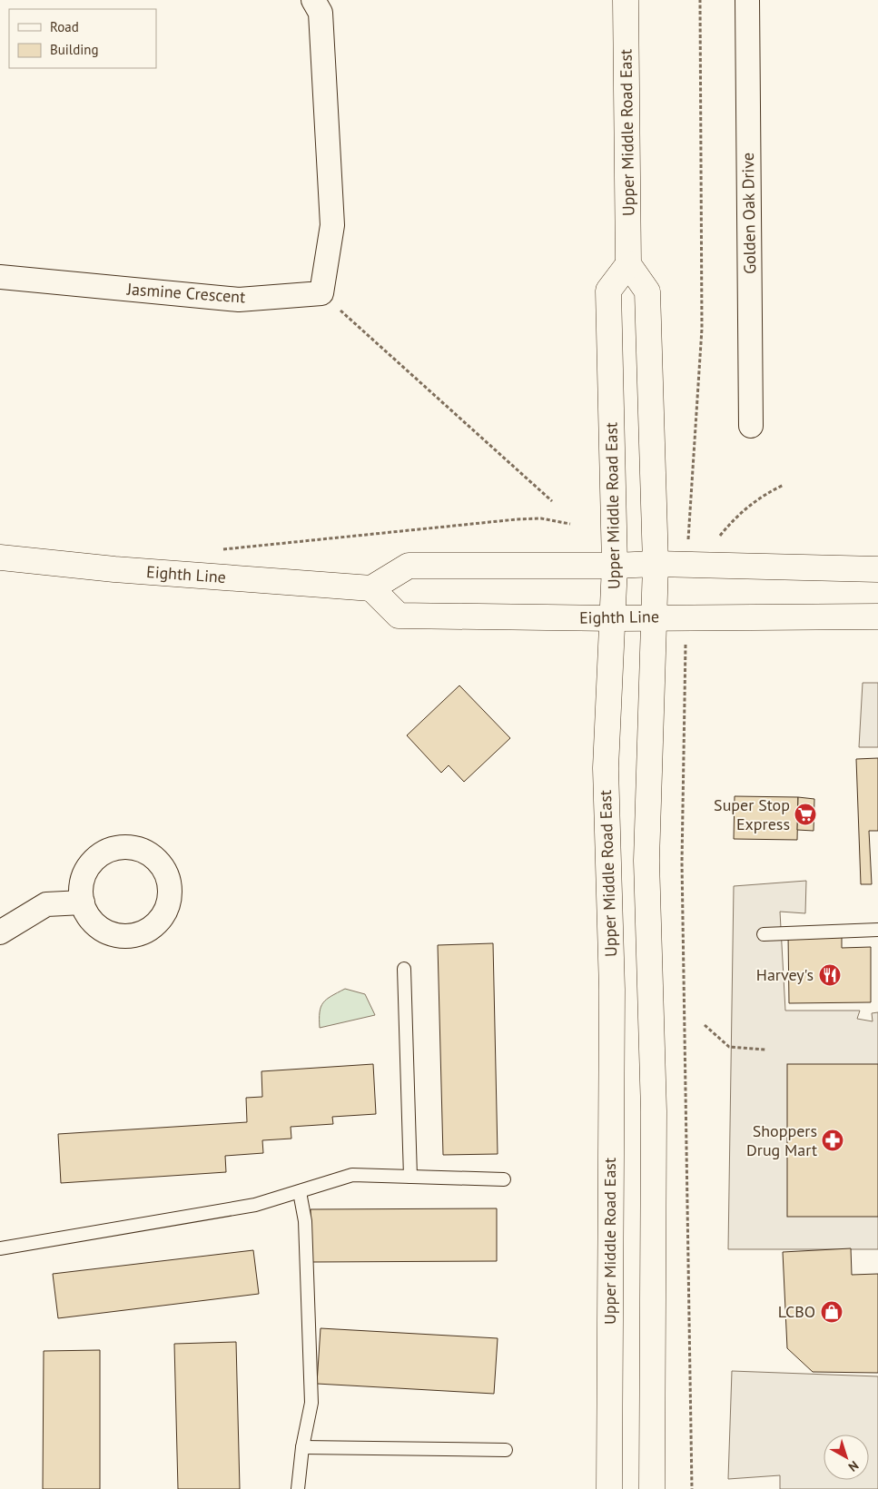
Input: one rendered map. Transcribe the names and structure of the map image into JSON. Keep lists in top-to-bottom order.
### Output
{
  "streets": {
    "main road": ["Upper Middle Road East", "Eighth Line"],
    "street": ["Golden Oak Drive", "Jasmine Crescent"]
  },
  "crossings": [
    ["Upper Middle Road East", "Eighth Line"]
  ],
  "places": {
    "supermarket": ["Super Stop Express"],
    "restaurant": ["Harvey's"],
    "pharmacy": ["Shoppers Drug Mart"],
    "shop": ["LCBO"]
  },
  "legend": ["Road", "Building"],
  "north": "bottom right"
}
